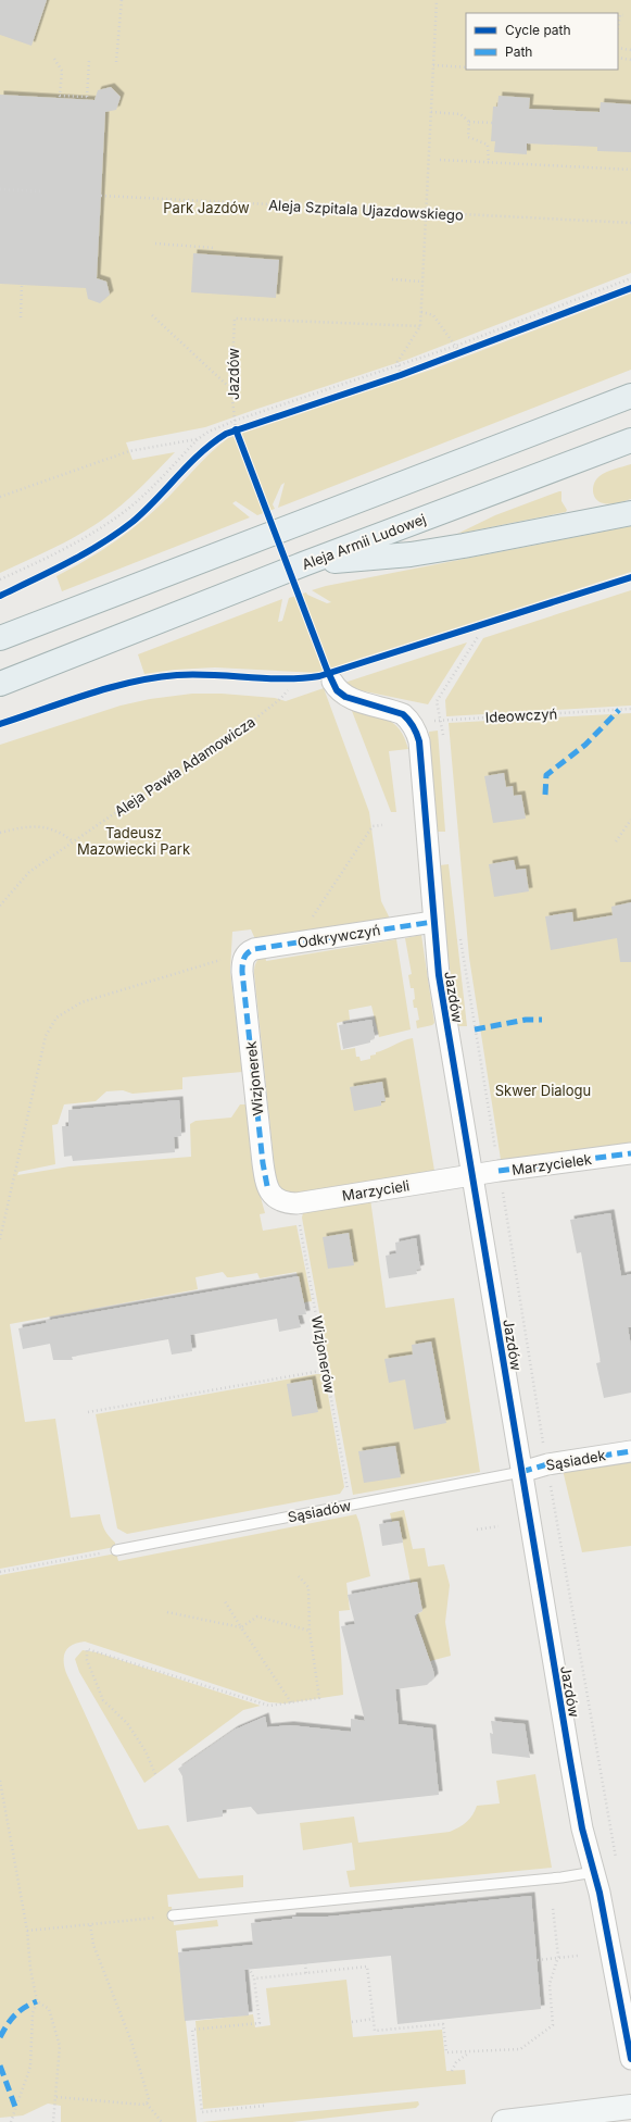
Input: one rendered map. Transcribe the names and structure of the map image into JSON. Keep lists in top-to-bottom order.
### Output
{
  "streets": {
    "main road": ["Aleja Armii Ludowej"],
    "street": [
      "Jazdów",
      "Odkrywczyń",
      "Wizjonerek",
      "Marzycielek",
      "Marzycieli",
      "Sąsiadek"
    ],
    "lane": ["Sąsiadów"],
    "path": [
      "Aleja Szpitala Ujazdowskiego",
      "Ideowczyń",
      "Aleja Pawła Adamowicza",
      "Wizjonerów"
    ]
  },
  "crossings": [
    ["Jazdów", "Ideowczyń"],
    ["Jazdów", "Odkrywczyń"],
    ["Jazdów", "Marzycielek"],
    ["Jazdów", "Marzycieli"],
    ["Jazdów", "Sąsiadek"],
    ["Jazdów", "Sąsiadów"],
    ["Odkrywczyń", "Wizjonerek"],
    ["Wizjonerek", "Marzycieli"],
    ["Wizjonerek", "Wizjonerów"],
    ["Marzycielek", "Marzycieli"],
    ["Marzycieli", "Wizjonerów"],
    ["Wizjonerów", "Sąsiadów"],
    ["Sąsiadek", "Sąsiadów"]
  ],
  "parks": ["Park Jazdów", "Tadeusz Mazowiecki Park", "Skwer Dialogu"],
  "legend": ["Cycle path", "Path"]
}
